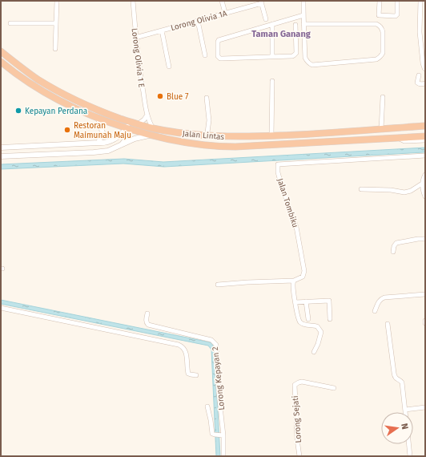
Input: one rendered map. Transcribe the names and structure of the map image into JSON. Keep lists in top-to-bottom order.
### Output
{
  "streets": {
    "highway": ["Jalan Lintas"],
    "street": [
      "Lorong Olivia 1A",
      "Lorong Olivia 1 E",
      "Jalan Tombiku",
      "Lorong Kepayan 2",
      "Lorong Sejati"
    ]
  },
  "crossings": [
    ["Lorong Olivia 1A", "Lorong Olivia 1 E"],
    ["Lorong Olivia 1 E", "Jalan Lintas"]
  ],
  "districts": ["Taman Ganang"],
  "places": ["Blue 7", "Kepayan Perdana", "Restoran Maimunah Maju"],
  "north": "right"
}
